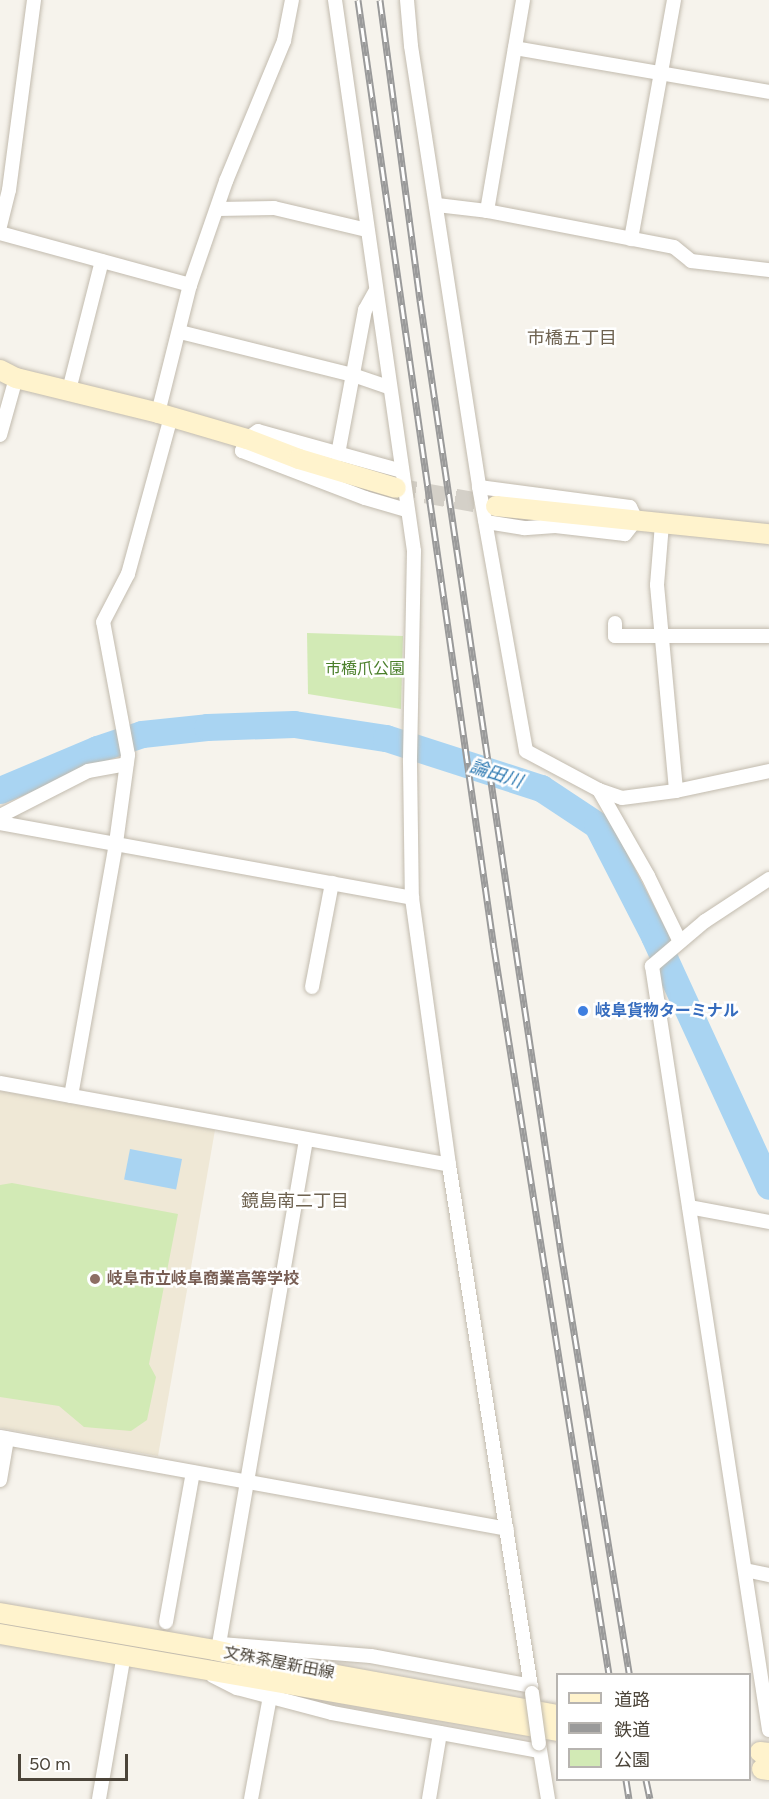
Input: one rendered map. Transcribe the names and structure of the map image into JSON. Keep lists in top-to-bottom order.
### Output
{
  "streets": {
    "main road": ["文殊茶屋新田線"]
  },
  "districts": ["市橋五丁目", "鏡島南二丁目"],
  "water": ["論田川"],
  "parks": ["市橋爪公園"],
  "places": ["岐阜貨物ターミナル", "岐阜市立岐阜商業高等学校"],
  "legend": ["道路", "鉄道", "公園"],
  "scale_bar": "50 m"
}
